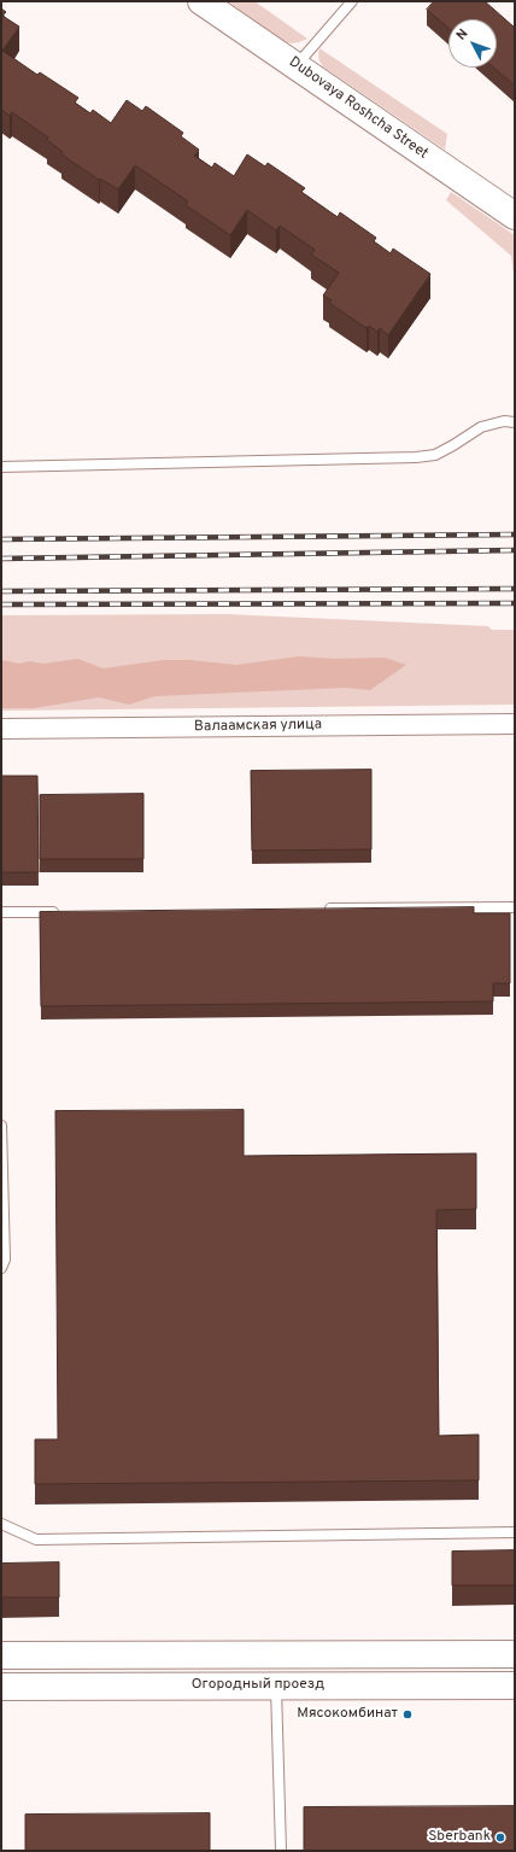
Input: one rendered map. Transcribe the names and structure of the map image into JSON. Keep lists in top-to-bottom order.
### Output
{
  "streets": {
    "main road": ["Dubovaya Roshcha Street", "Огородный проезд"],
    "street": ["Валаамская улица"]
  },
  "places": ["Мясокомбинат", "Sberbank"],
  "north": "top left"
}
